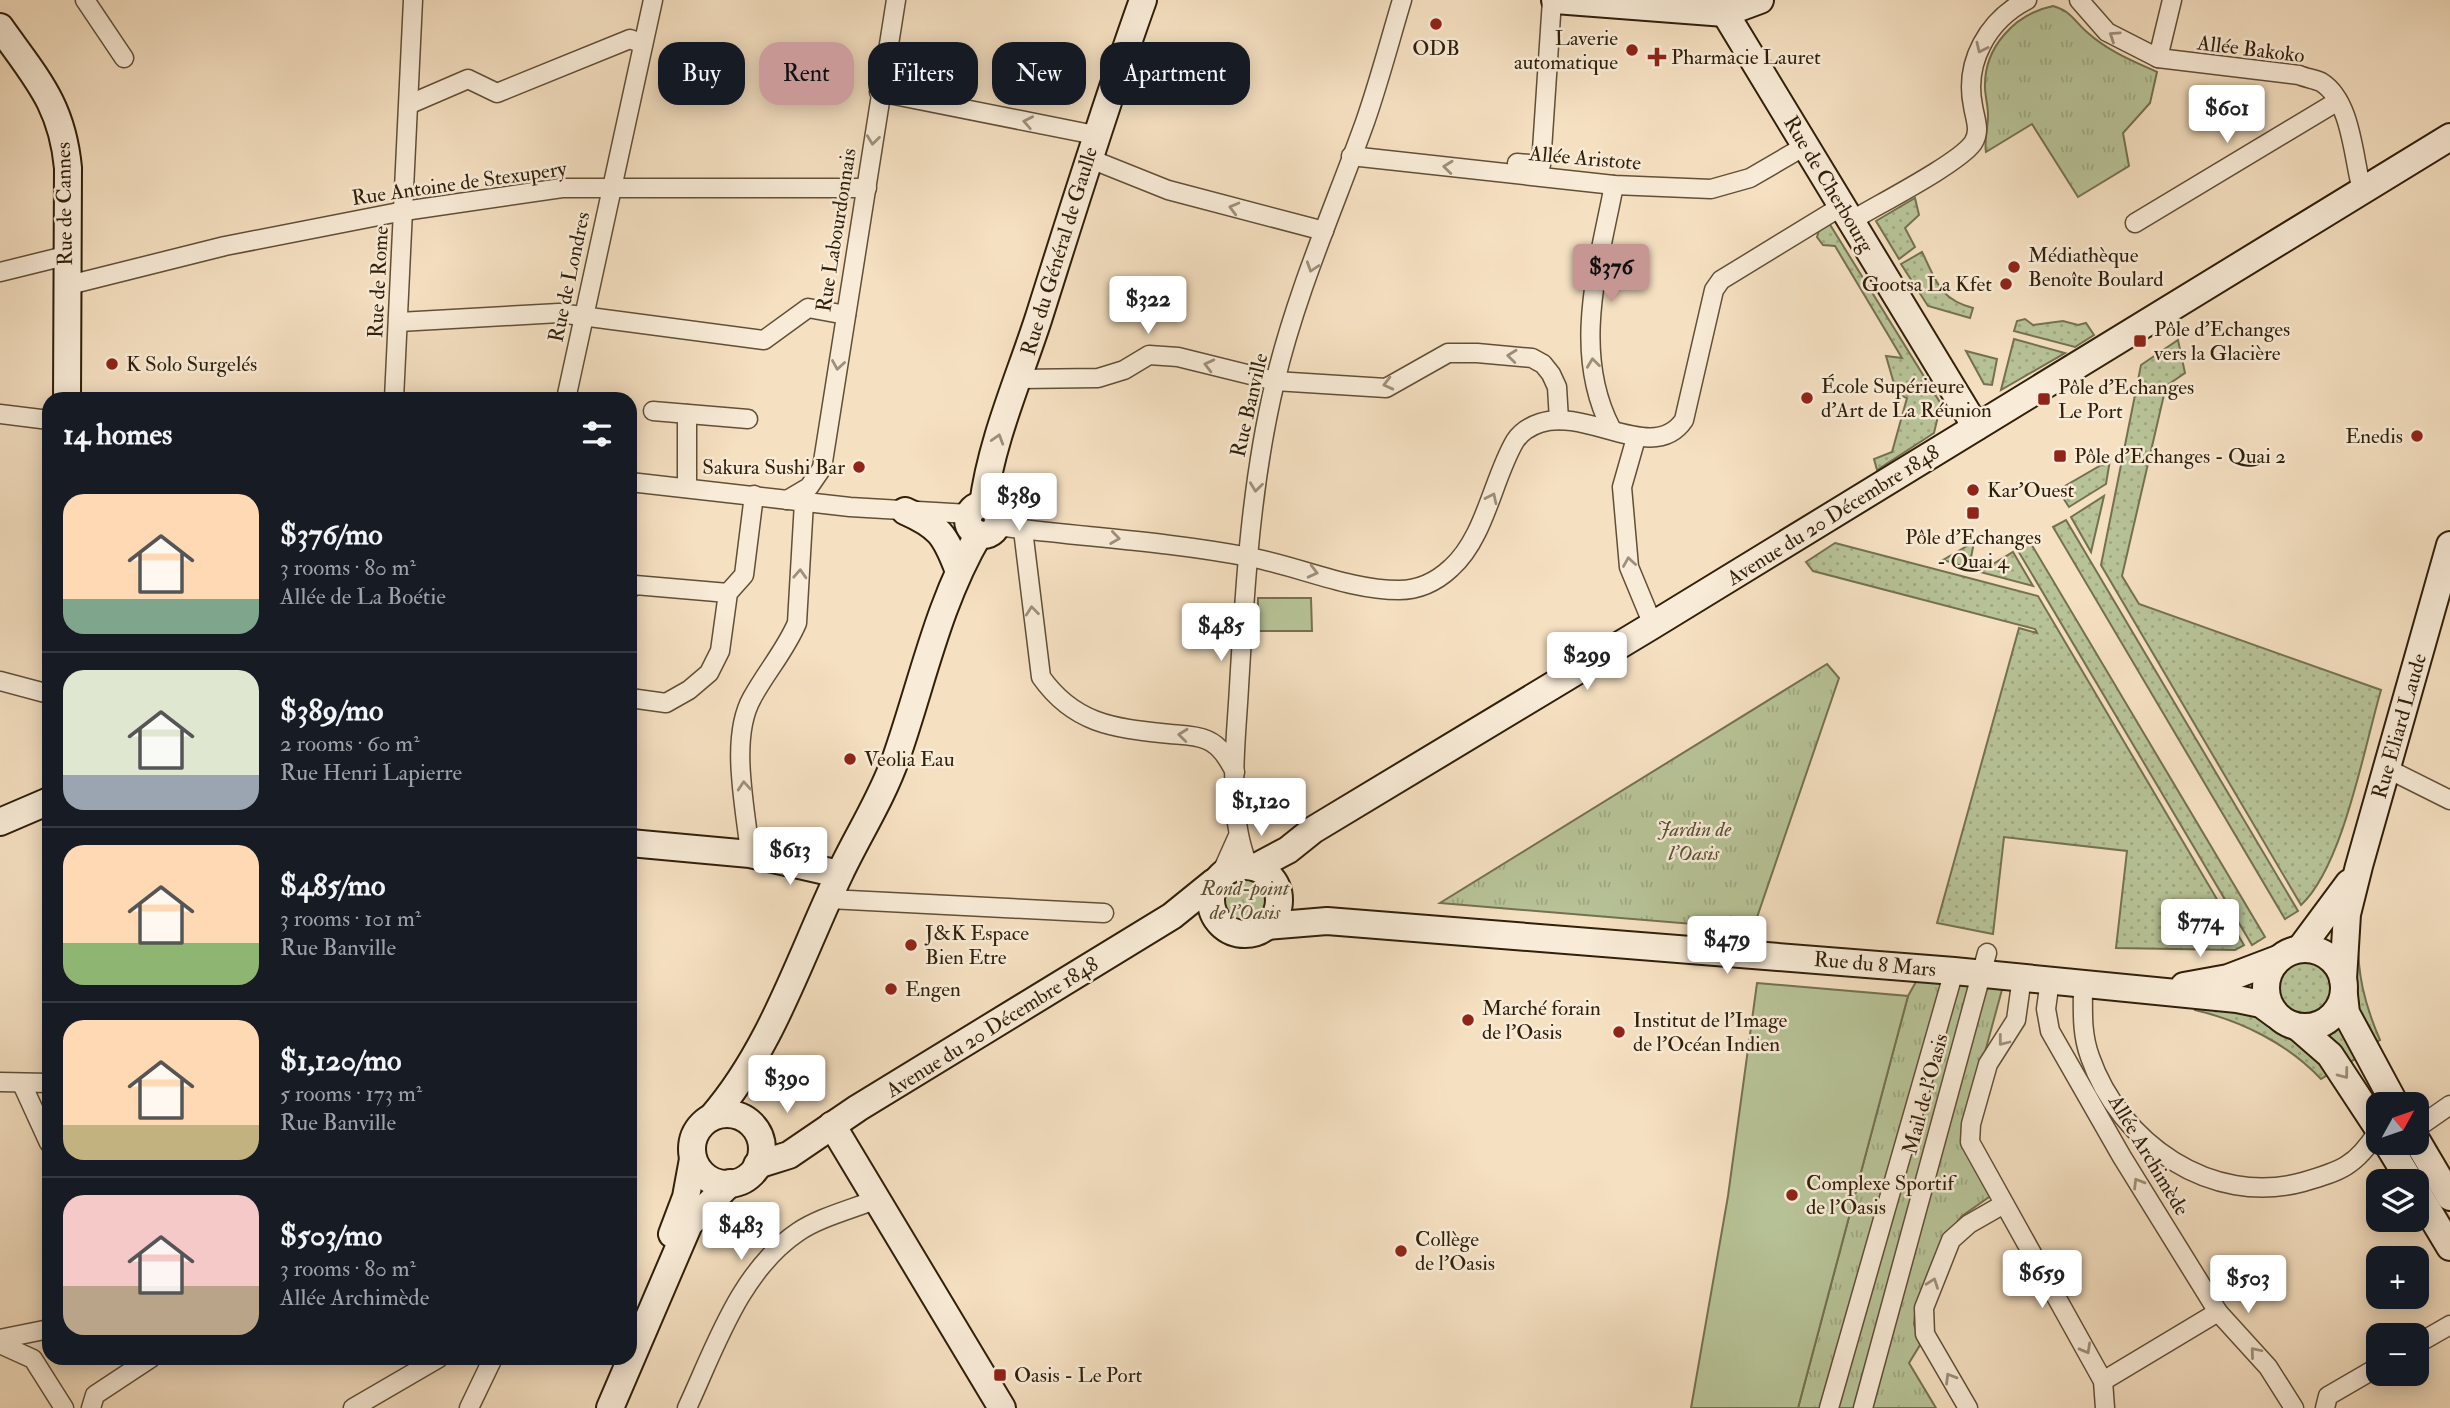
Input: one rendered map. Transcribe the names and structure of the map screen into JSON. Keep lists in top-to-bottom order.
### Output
{
  "streets": {
    "main road": [
      "Rue de Cherbourg",
      "Rue de Cannes",
      "Rue du Général de Gaulle",
      "Avenue du 20 Décembre 1848",
      "Rue Eliard Laude",
      "Rue du 8 Mars"
    ],
    "street": [
      "Allée Bakoko",
      "Allée Aristote",
      "Rue Antoine de Stexupery",
      "Rue Labourdonnais",
      "Rue de Londres",
      "Rue de Rome",
      "Rue Banville",
      "Mail de l'Oasis",
      "Allée Archimède"
    ]
  },
  "crossings": [
    ["Allée Aristote", "Rue de Cherbourg"],
    ["Allée Aristote", "Rue Banville"],
    ["Rue Antoine de Stexupery", "Rue de Cannes"],
    ["Rue Antoine de Stexupery", "Rue Labourdonnais"],
    ["Rue Antoine de Stexupery", "Rue de Londres"],
    ["Rue Antoine de Stexupery", "Rue de Rome"],
    ["Rue de Cherbourg", "Avenue du 20 Décembre 1848"],
    ["Rue du Général de Gaulle", "Avenue du 20 Décembre 1848"],
    ["Rue Banville", "Avenue du 20 Décembre 1848"],
    ["Rue Banville", "Rue du 8 Mars"],
    ["Avenue du 20 Décembre 1848", "Rue du 8 Mars"],
    ["Rue Eliard Laude", "Rue du 8 Mars"],
    ["Rue du 8 Mars", "Mail de l'Oasis"],
    ["Rue du 8 Mars", "Allée Archimède"]
  ],
  "one_way": ["Allée Aristote", "Rue Labourdonnais", "Rue Banville"],
  "parks": ["Jardin de l'Oasis", "Rond-point de l'Oasis"],
  "places": {
    "other": [
      "ODB",
      "Laverie automatique",
      "Médiathèque Benoîte Boulard",
      "Gootsa La Kfet",
      "K Solo Surgelés",
      "École Supérieure d'Art de La Réunion",
      "Enedis",
      "Sakura Sushi Bar",
      "Kar'Ouest",
      "Veolia Eau",
      "J&K Espace Bien Etre",
      "Engen",
      "Marché forain de l'Oasis",
      "Institut de l'Image de l'Océan Indien",
      "Complexe Sportif de l'Oasis",
      "Collège de l'Oasis"
    ],
    "health": ["Pharmacie Lauret"],
    "transit": [
      "Pôle d'Echanges vers la Glacière",
      "Pôle d'Echanges Le Port",
      "Pôle d'Echanges - Quai 2",
      "Pôle d'Echanges - Quai 4",
      "Oasis - Le Port"
    ]
  },
  "north": "top right",
  "page": {
    "chip": [
      "Buy",
      "Rent",
      "Filters",
      "New",
      "Apartment"
    ],
    "price": [
      "$601",
      "$376",
      "$322",
      "$389",
      "$485",
      "$299",
      "$1,120",
      "$613",
      "$774",
      "$479",
      "$390",
      "$483",
      "$659",
      "$503"
    ],
    "heading": "14 homes",
    "list": [
      {
        "name": "$376/mo",
        "note": "3 rooms · 80 m² · Allée de La Boétie"
      },
      {
        "name": "$389/mo",
        "note": "2 rooms · 60 m² · Rue Henri Lapierre"
      },
      {
        "name": "$485/mo",
        "note": "3 rooms · 101 m² · Rue Banville"
      },
      {
        "name": "$1,120/mo",
        "note": "5 rooms · 173 m² · Rue Banville"
      },
      {
        "name": "$503/mo",
        "note": "3 rooms · 80 m² · Allée Archimède"
      }
    ],
    "map_buttons": ["+", "−"]
  }
}
